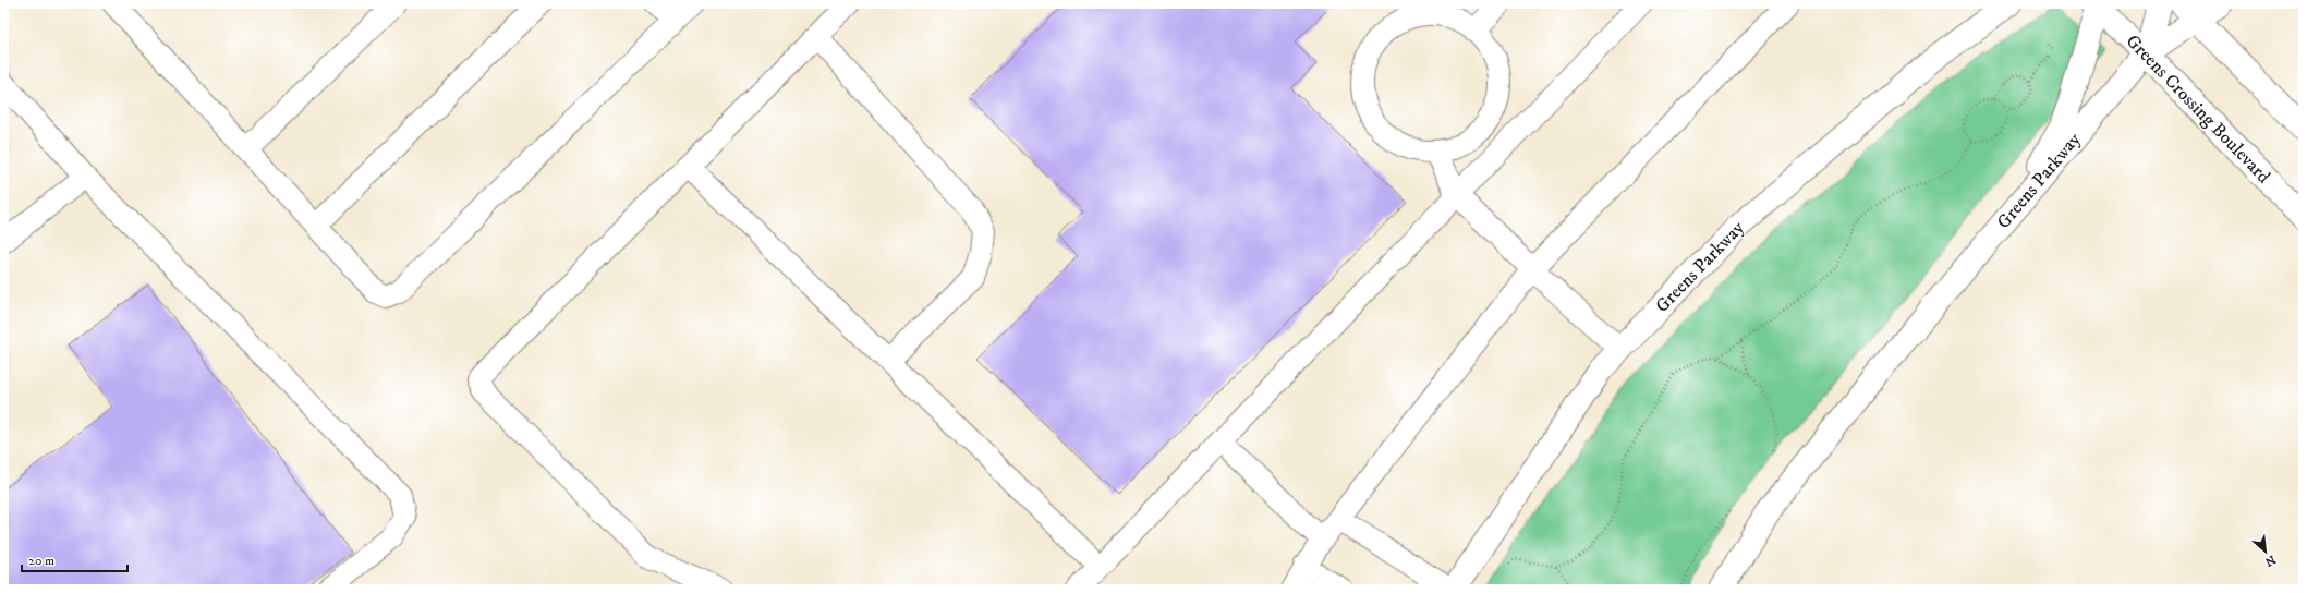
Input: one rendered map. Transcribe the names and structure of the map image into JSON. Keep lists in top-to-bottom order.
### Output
{
  "streets": {
    "street": ["Greens Crossing Boulevard", "Greens Parkway"]
  },
  "crossings": [
    ["Greens Crossing Boulevard", "Greens Parkway"]
  ],
  "scale_bar": "20 m",
  "north": "bottom right"
}
